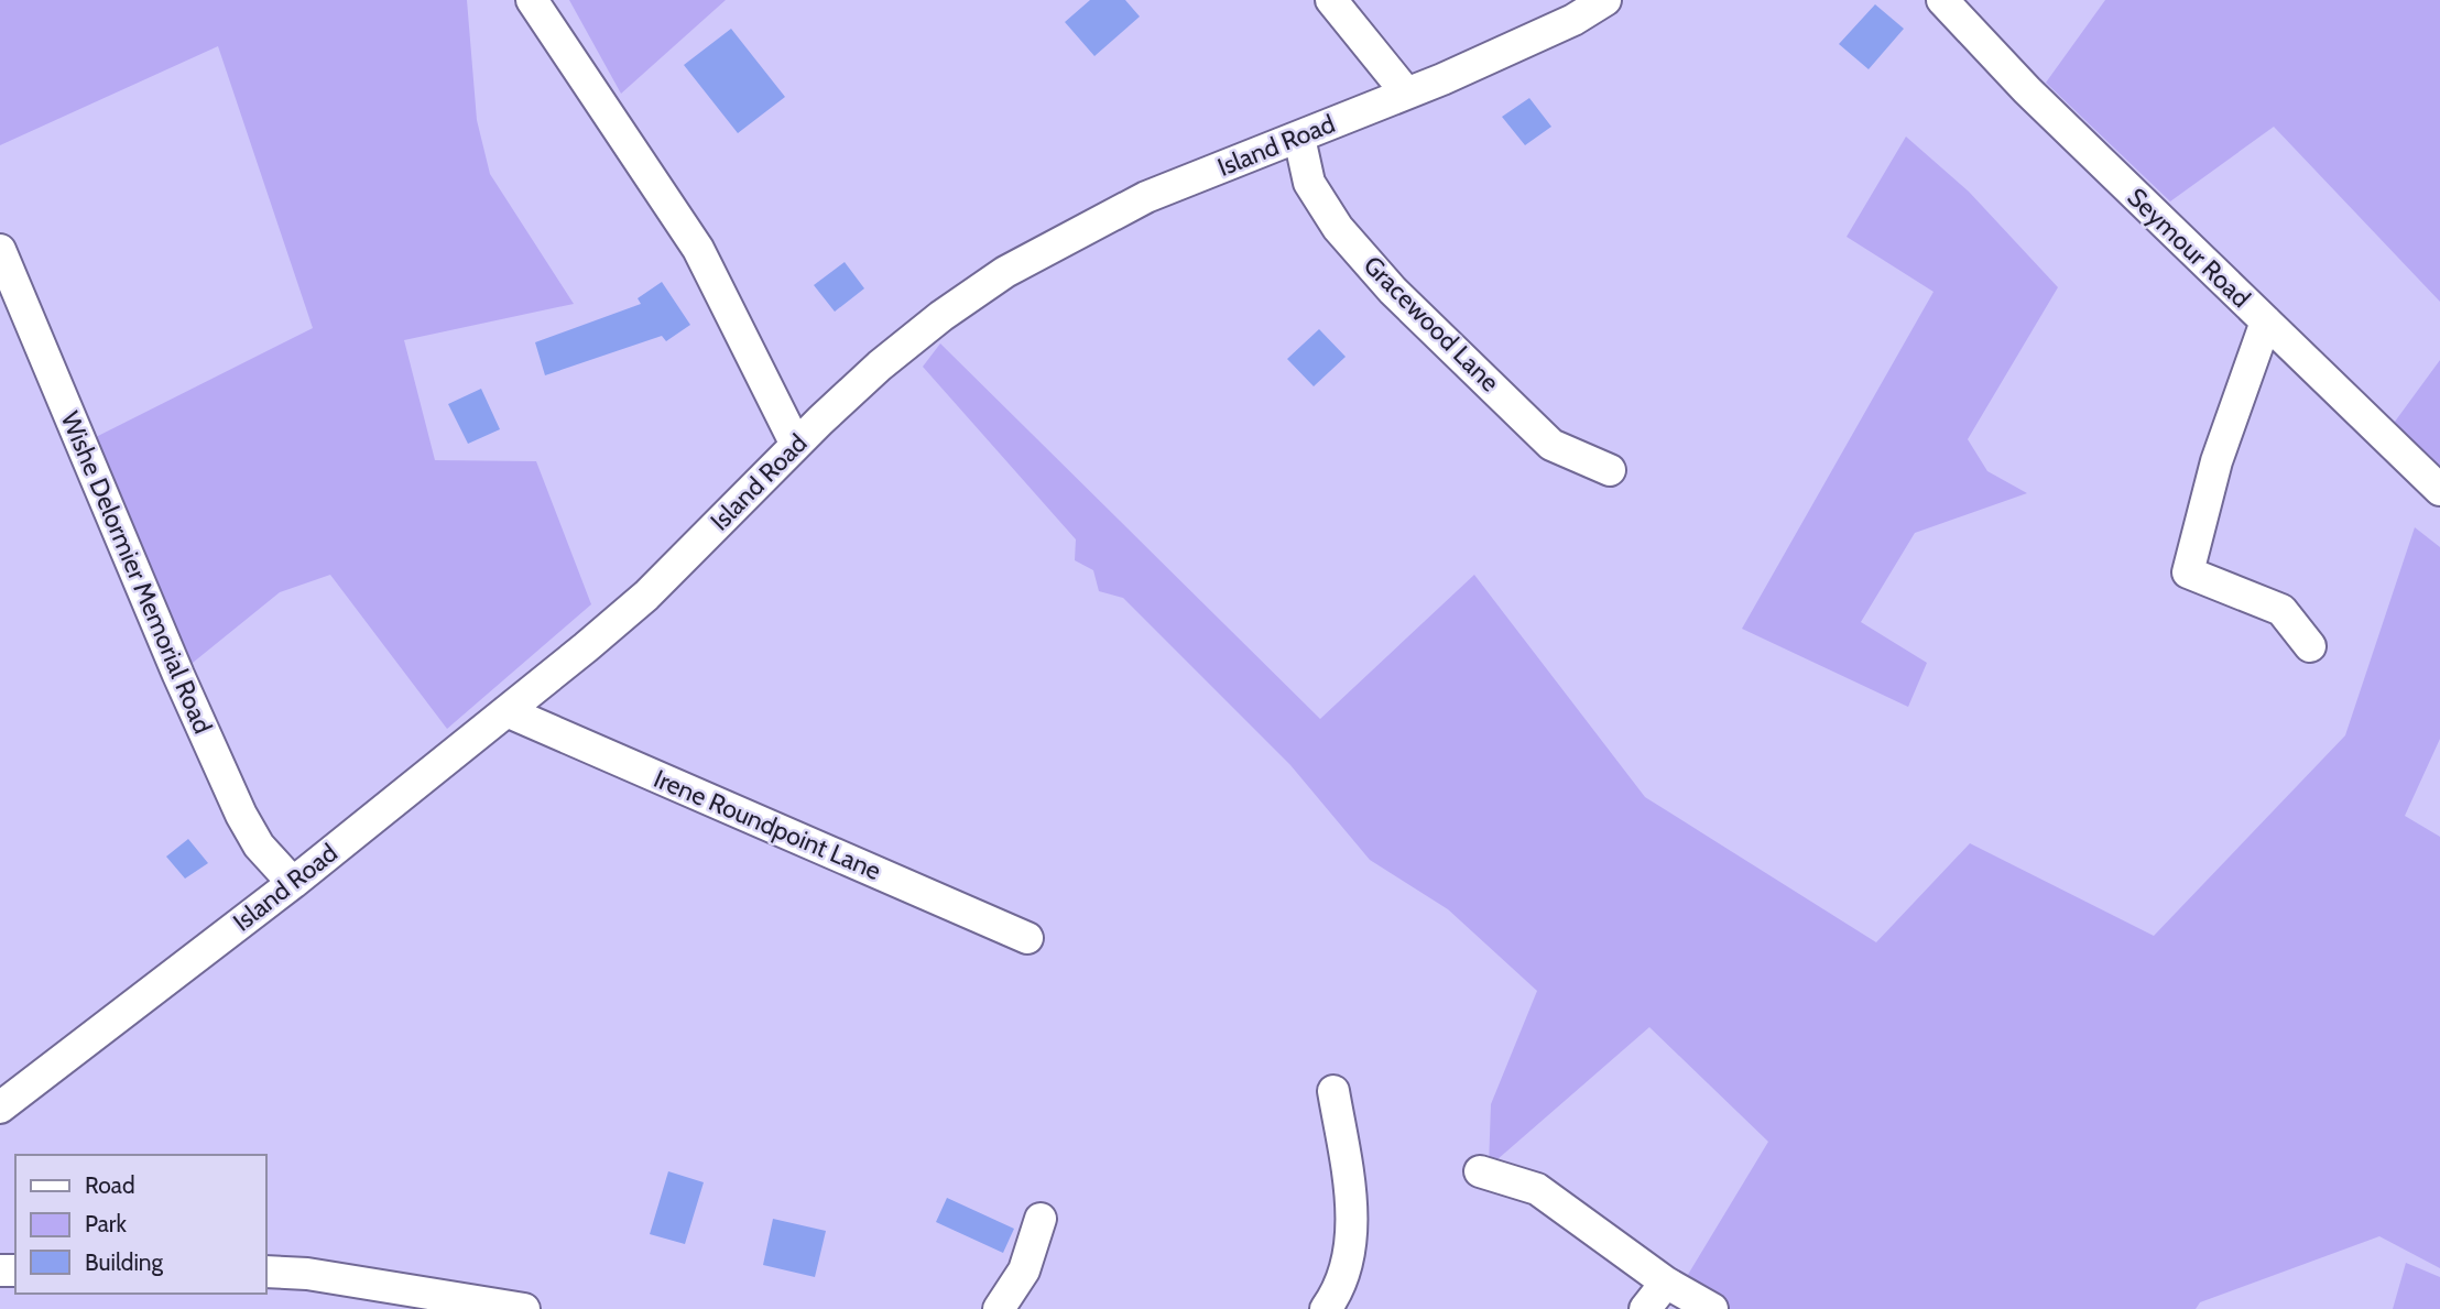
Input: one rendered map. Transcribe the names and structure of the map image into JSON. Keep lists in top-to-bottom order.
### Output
{
  "streets": {
    "street": [
      "Island Road",
      "Seymour Road",
      "Gracewood Lane",
      "Wishe Delormier Memorial Road",
      "Irene Roundpoint Lane"
    ]
  },
  "crossings": [
    ["Island Road", "Gracewood Lane"],
    ["Island Road", "Wishe Delormier Memorial Road"],
    ["Island Road", "Irene Roundpoint Lane"]
  ],
  "legend": ["Road", "Park", "Building"]
}
